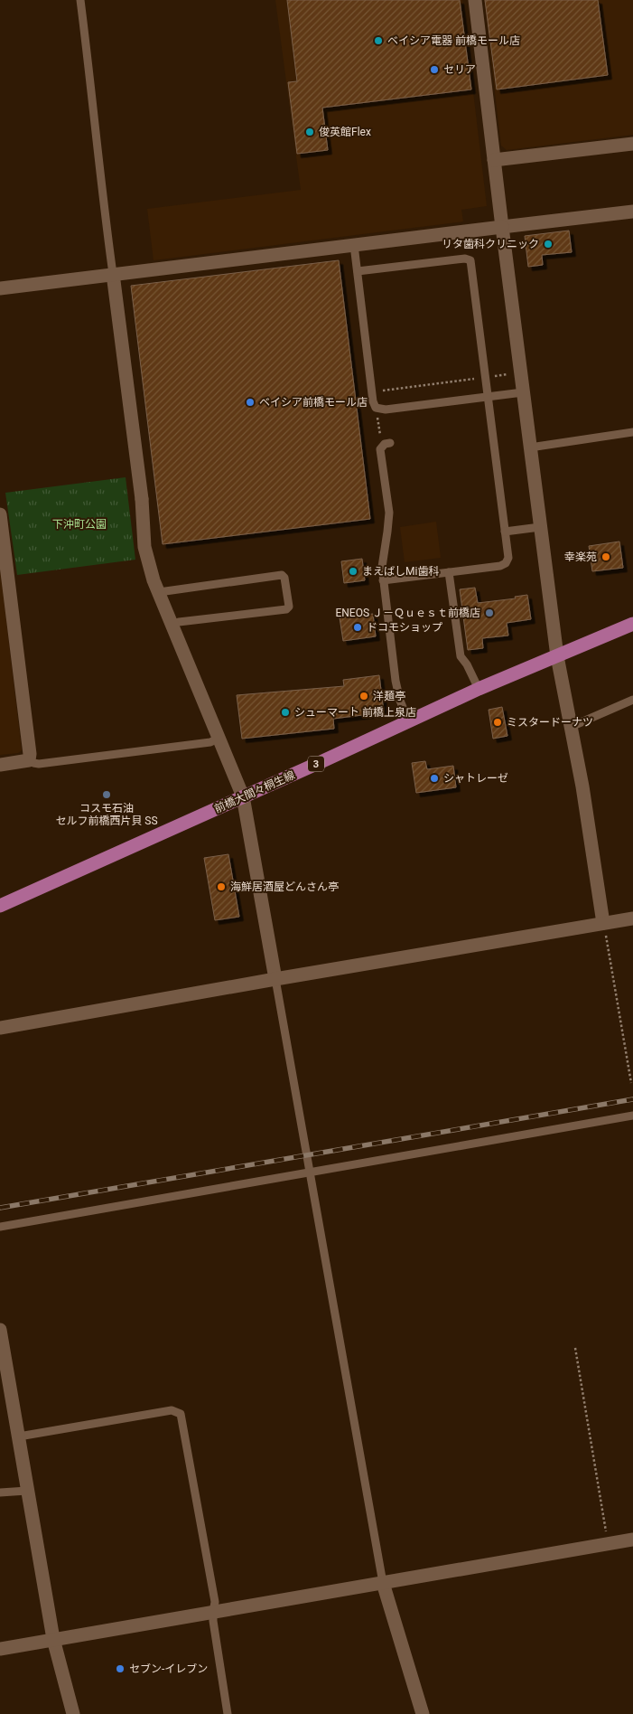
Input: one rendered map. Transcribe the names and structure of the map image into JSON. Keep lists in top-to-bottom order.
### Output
{
  "streets": {
    "main road": ["3", "前橋大間々桐生線"]
  },
  "parks": ["下沖町公園"],
  "places": [
    "ベイシア電器 前橋モール店",
    "セリア",
    "俊英館Flex",
    "リタ歯科クリニック",
    "ベイシア前橋モール店",
    "幸楽苑",
    "まえばしMi歯科",
    "ENEOS Ｊ－Ｑｕｅｓｔ前橋店",
    "ドコモショップ",
    "洋麺亭",
    "シューマート 前橋上泉店",
    "ミスタードーナツ",
    "シャトレーゼ",
    "コスモ石油 セルフ前橋西片貝 SS",
    "海鮮居酒屋どんさん亭",
    "セブン-イレブン"
  ]
}
